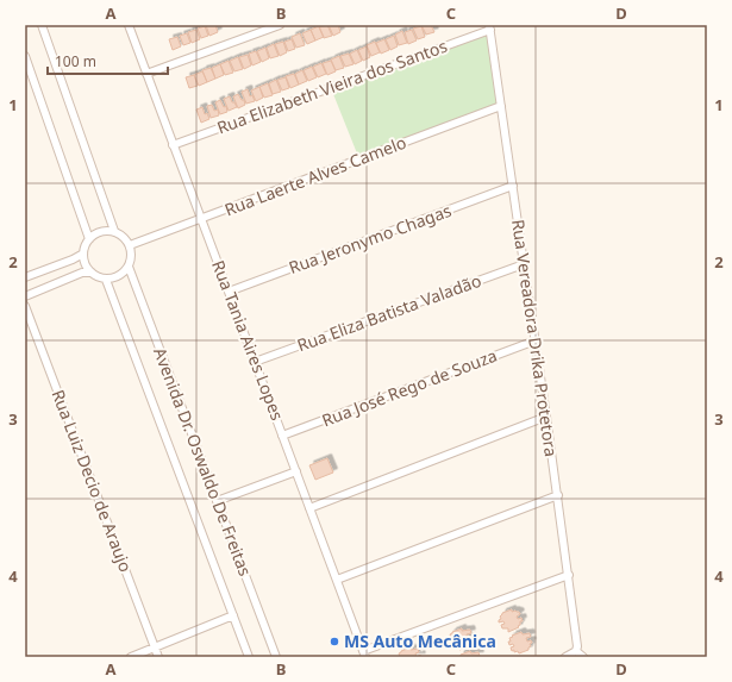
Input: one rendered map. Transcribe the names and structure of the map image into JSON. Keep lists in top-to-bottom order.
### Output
{
  "streets": {
    "street": [
      "Rua Elizabeth Vieira dos Santos",
      "Rua Laerte Alves Camelo",
      "Rua Jeronymo Chagas",
      "Rua Eliza Batista Valadão",
      "Rua Vereadora Drika Protetora",
      "Rua Tania Aires Lopes",
      "Rua José Rego de Souza",
      "Avenida Dr. Oswaldo De Freitas",
      "Rua Luiz Decio de Araujo"
    ]
  },
  "crossings": [
    ["Rua Elizabeth Vieira dos Santos", "Rua Vereadora Drika Protetora"],
    ["Rua Elizabeth Vieira dos Santos", "Rua Tania Aires Lopes"],
    ["Rua Laerte Alves Camelo", "Rua Vereadora Drika Protetora"],
    ["Rua Laerte Alves Camelo", "Rua Tania Aires Lopes"],
    ["Rua Laerte Alves Camelo", "Avenida Dr. Oswaldo De Freitas"],
    ["Rua Jeronymo Chagas", "Rua Vereadora Drika Protetora"],
    ["Rua Jeronymo Chagas", "Rua Tania Aires Lopes"],
    ["Rua Eliza Batista Valadão", "Rua Vereadora Drika Protetora"],
    ["Rua Eliza Batista Valadão", "Rua Tania Aires Lopes"],
    ["Rua Vereadora Drika Protetora", "Rua José Rego de Souza"],
    ["Rua Tania Aires Lopes", "Rua José Rego de Souza"]
  ],
  "places": ["MS Auto Mecânica"],
  "scale_bar": "100 m",
  "grid": {
    "columns": [
      "A",
      "B",
      "C",
      "D"
    ],
    "rows": [
      "1",
      "2",
      "3",
      "4"
    ]
  }
}
